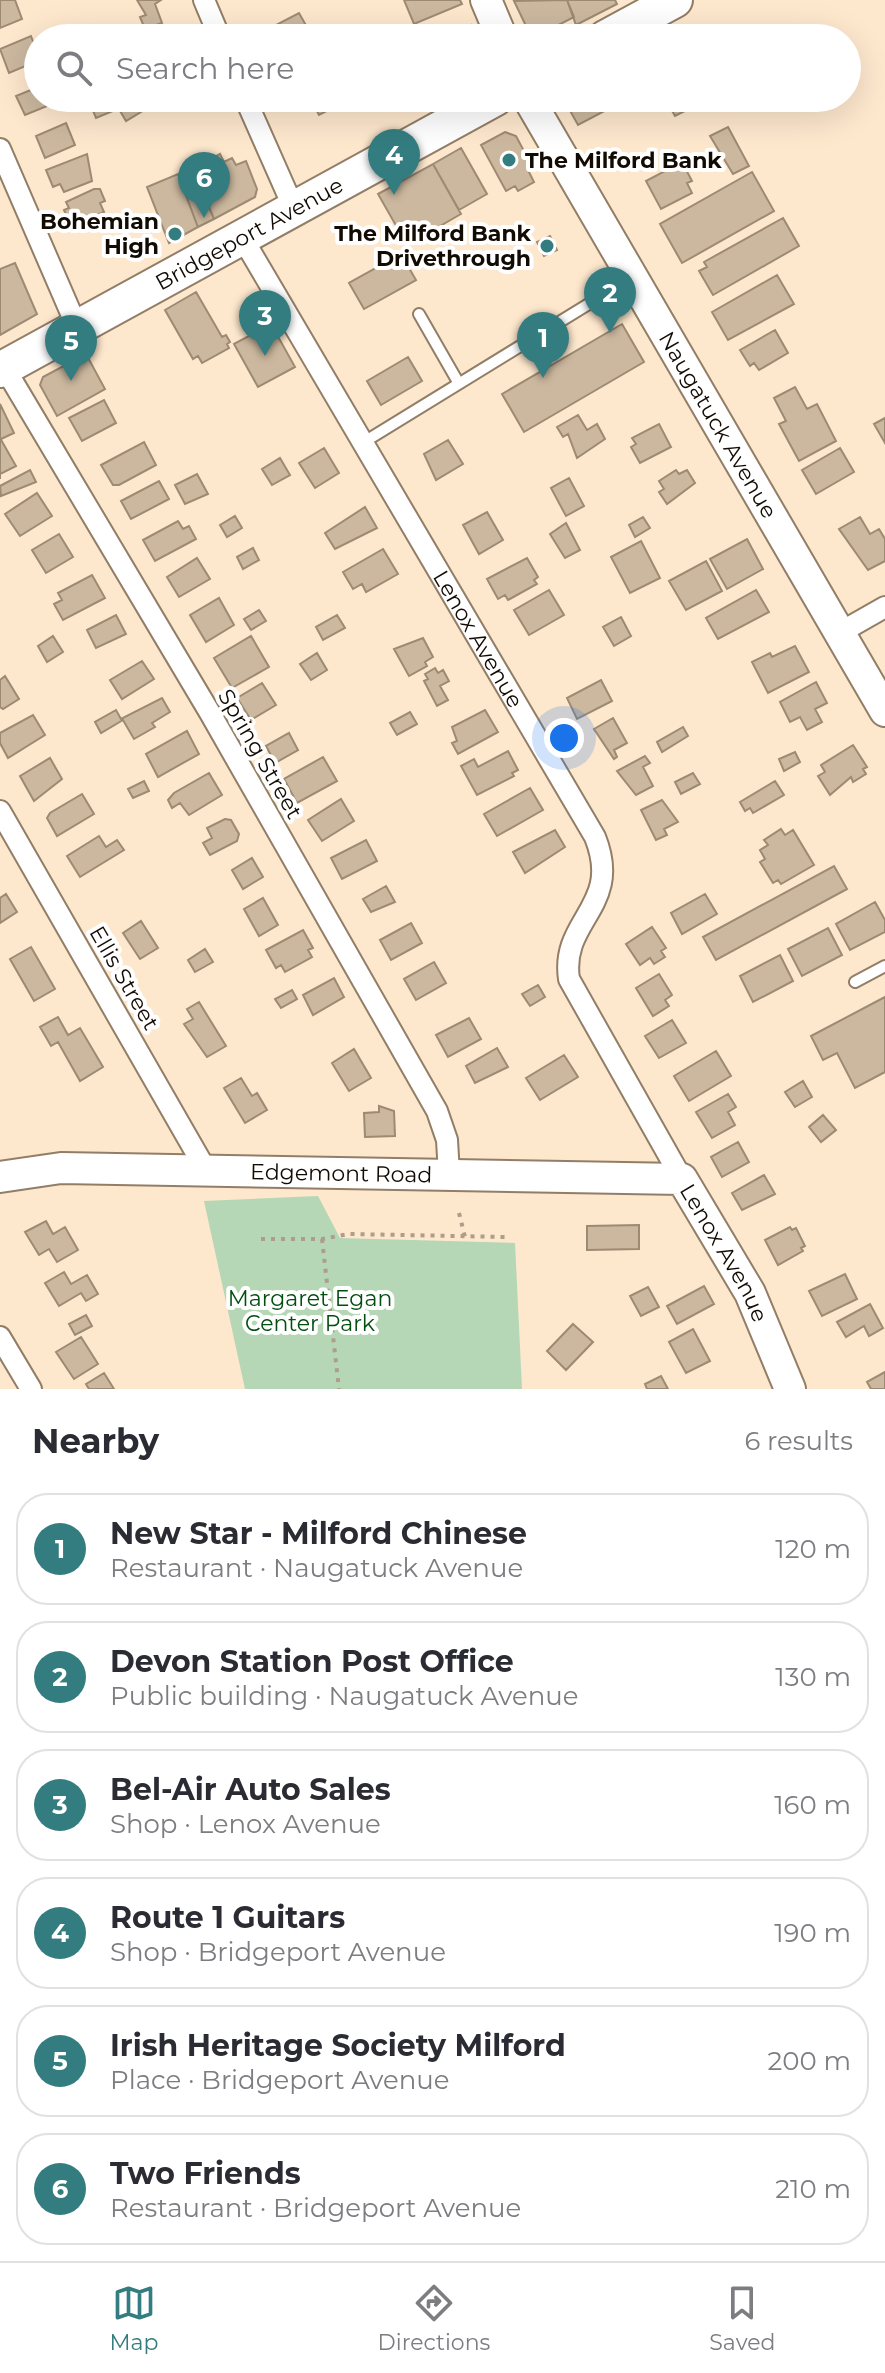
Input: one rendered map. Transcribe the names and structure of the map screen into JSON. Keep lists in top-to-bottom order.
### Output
{
  "streets": {
    "main road": ["Bridgeport Avenue"],
    "street": [
      "Naugatuck Avenue",
      "Lenox Avenue",
      "Spring Street",
      "Ellis Street",
      "Edgemont Road"
    ]
  },
  "crossings": [
    ["Bridgeport Avenue", "Lenox Avenue"],
    ["Bridgeport Avenue", "Spring Street"],
    ["Lenox Avenue", "Edgemont Road"],
    ["Spring Street", "Edgemont Road"],
    ["Ellis Street", "Edgemont Road"]
  ],
  "parks": ["Margaret Egan Center Park"],
  "places": ["The Milford Bank", "Bohemian High", "The Milford Bank Drivethrough"],
  "page": {
    "search": "Search here",
    "pins": [
      "4",
      "6",
      "2",
      "3",
      "1",
      "5"
    ],
    "heading": ["Nearby", "6 results"],
    "list": [
      {
        "mark": "1",
        "name": "New Star - Milford Chinese",
        "note": "Restaurant · Naugatuck Avenue",
        "value": "120 m"
      },
      {
        "mark": "2",
        "name": "Devon Station Post Office",
        "note": "Public building · Naugatuck Avenue",
        "value": "130 m"
      },
      {
        "mark": "3",
        "name": "Bel-Air Auto Sales",
        "note": "Shop · Lenox Avenue",
        "value": "160 m"
      },
      {
        "mark": "4",
        "name": "Route 1 Guitars",
        "note": "Shop · Bridgeport Avenue",
        "value": "190 m"
      },
      {
        "mark": "5",
        "name": "Irish Heritage Society Milford",
        "note": "Place · Bridgeport Avenue",
        "value": "200 m"
      },
      {
        "mark": "6",
        "name": "Two Friends",
        "note": "Restaurant · Bridgeport Avenue",
        "value": "210 m"
      }
    ],
    "nav": ["Map", "Directions", "Saved"]
  }
}
